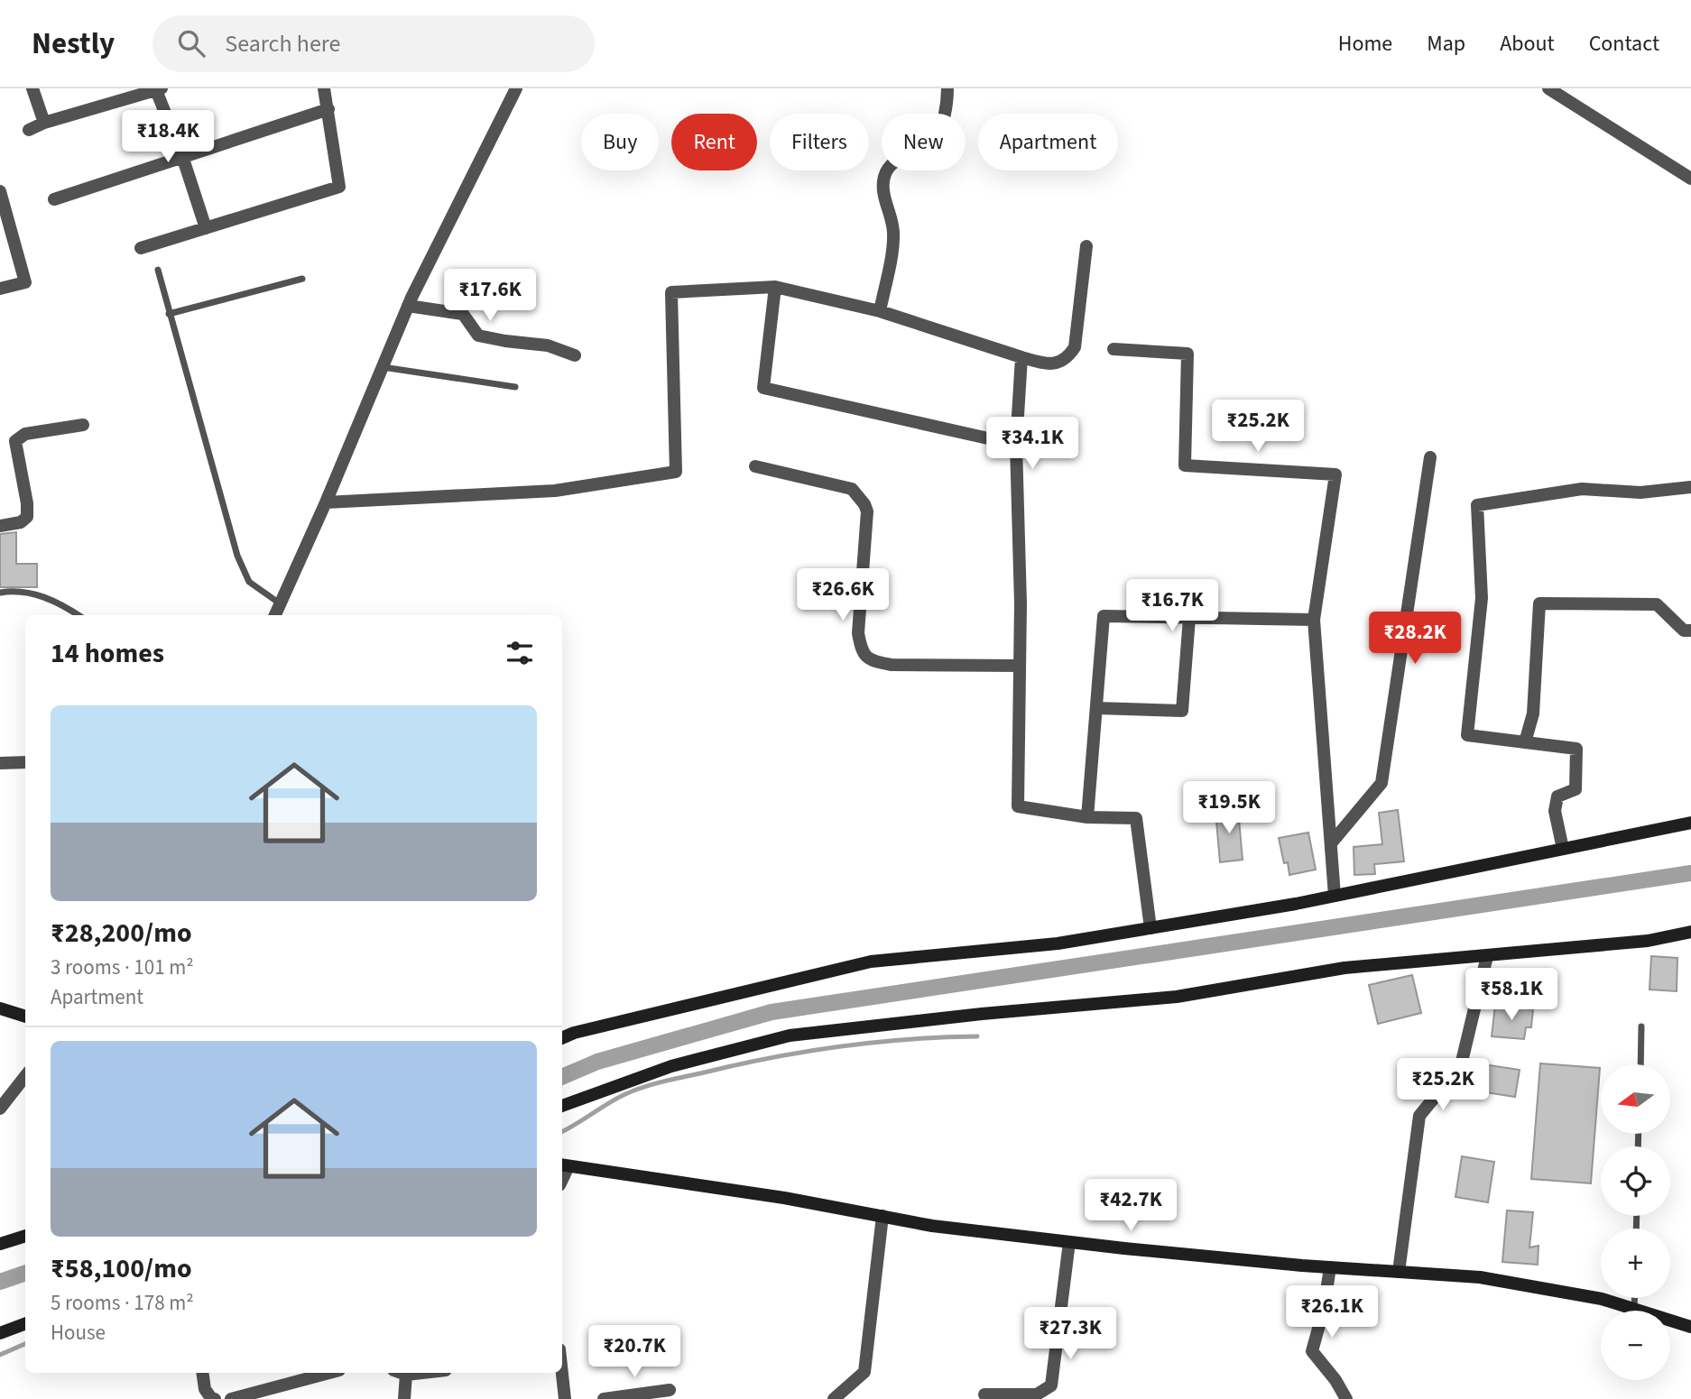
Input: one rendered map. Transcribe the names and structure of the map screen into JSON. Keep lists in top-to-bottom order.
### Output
{
  "north": "left",
  "page": {
    "header": "Nestly",
    "search": "Search here",
    "nav": [
      "Home",
      "Map",
      "About",
      "Contact"
    ],
    "price": [
      "₹18.4K",
      "₹17.6K",
      "₹25.2K",
      "₹34.1K",
      "₹26.6K",
      "₹16.7K",
      "₹28.2K",
      "₹19.5K",
      "₹58.1K",
      "₹25.2K",
      "₹42.7K",
      "₹26.1K",
      "₹27.3K",
      "₹20.7K"
    ],
    "chip": [
      "Buy",
      "Rent",
      "Filters",
      "New",
      "Apartment"
    ],
    "heading": "14 homes",
    "list": [
      {
        "name": "₹28,200/mo",
        "note": "3 rooms · 101 m² · Apartment"
      },
      {
        "name": "₹58,100/mo",
        "note": "5 rooms · 178 m² · House"
      }
    ],
    "map_buttons": ["+", "−"]
  }
}
